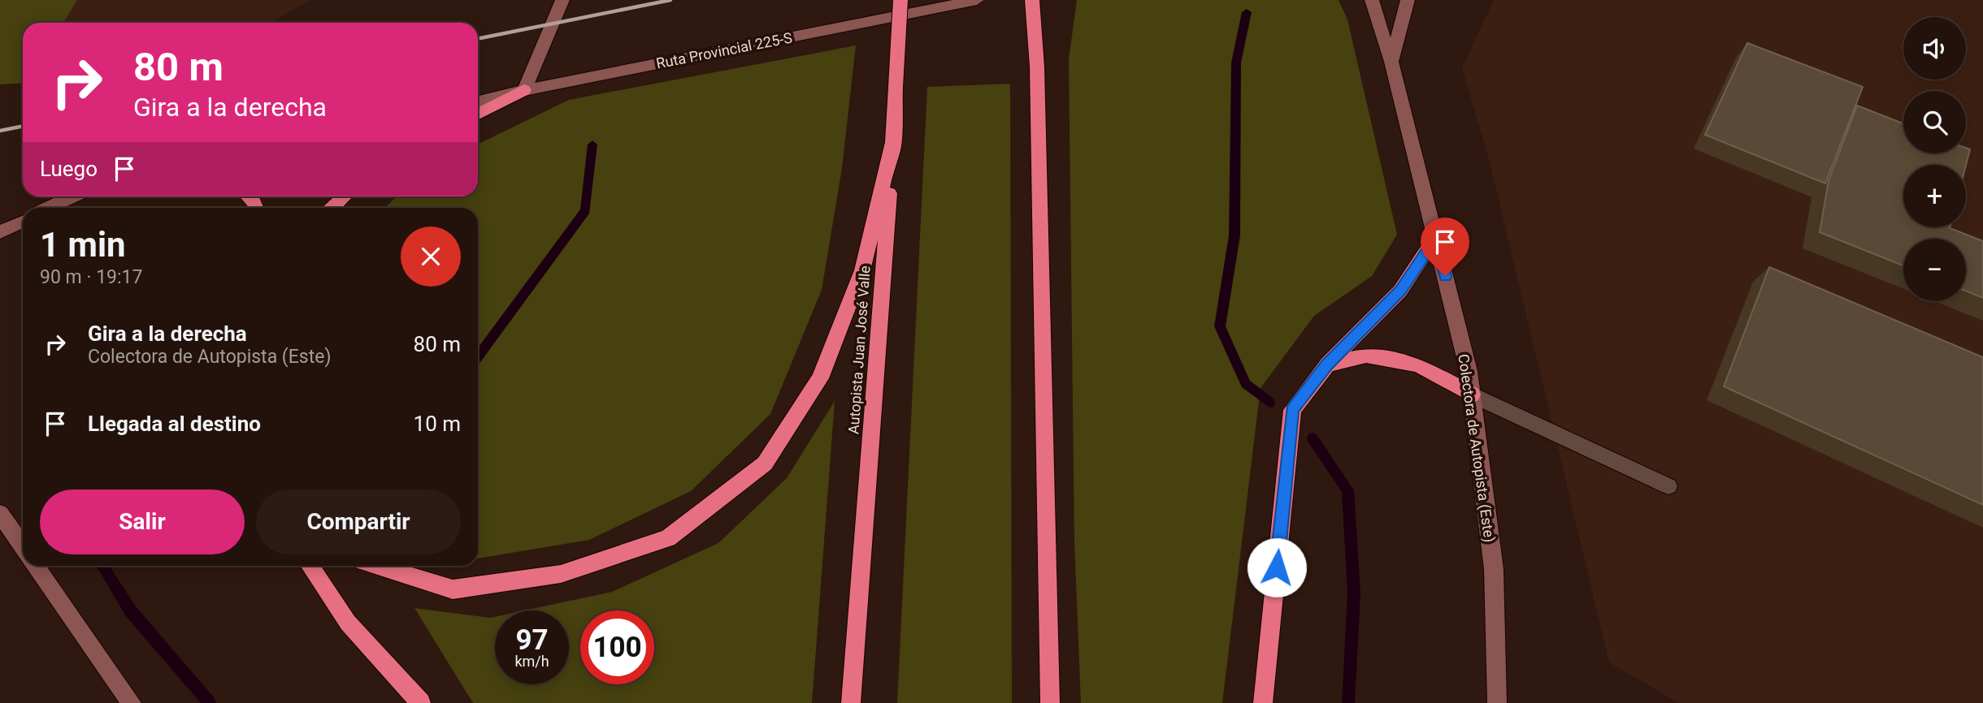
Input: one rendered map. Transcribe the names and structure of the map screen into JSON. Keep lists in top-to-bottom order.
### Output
{
  "streets": {
    "highway": ["Autopista Juan José Valle"],
    "main road": ["Ruta Provincial 225-S", "Colectora de Autopista (Este)"]
  },
  "page": {
    "map_buttons": ["+", "−"],
    "turn": ["80 m", "Gira a la derecha"],
    "then": "Luego",
    "heading": ["1 min", "90 m · 19:17"],
    "list": [
      {
        "name": "Gira a la derecha",
        "note": "Colectora de Autopista (Este)",
        "value": "80 m"
      },
      {
        "name": "Llegada al destino",
        "value": "10 m"
      }
    ],
    "buttons": ["Salir", "Compartir"],
    "speed": "97 km/h",
    "limit": "100"
  }
}
